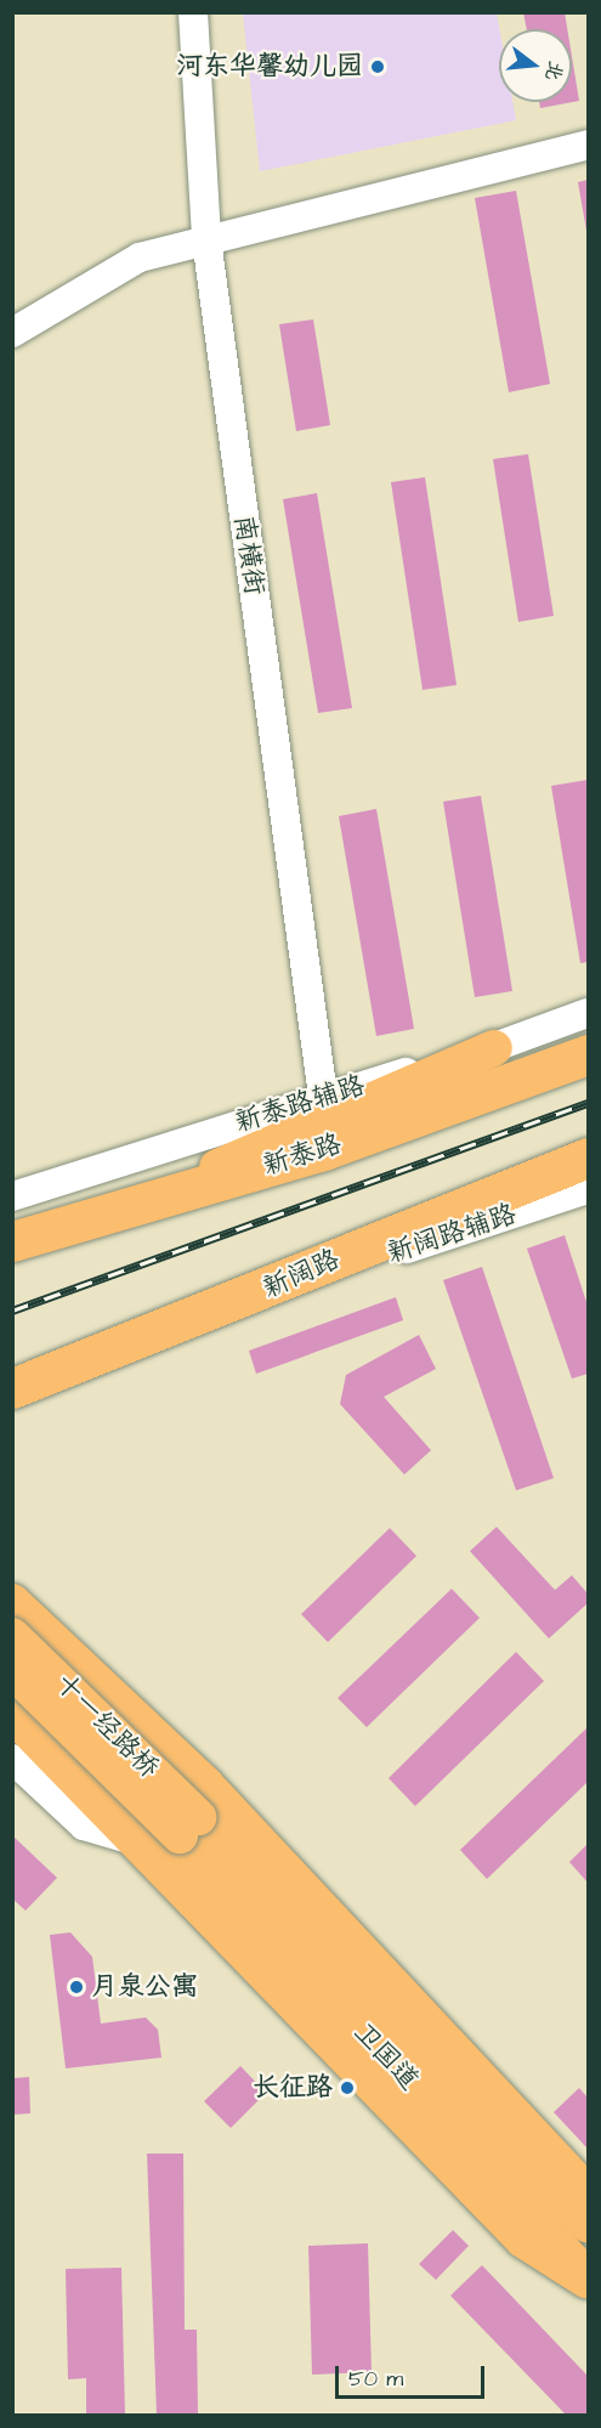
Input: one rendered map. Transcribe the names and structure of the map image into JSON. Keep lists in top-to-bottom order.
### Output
{
  "streets": {
    "highway": ["新泰路", "新阔路"],
    "main road": ["十一经路桥", "卫国道"],
    "street": ["南横街", "新泰路辅路", "新阔路辅路"]
  },
  "crossings": [
    ["南横街", "新泰路辅路"],
    ["新阔路辅路", "新阔路"],
    ["十一经路桥", "卫国道"]
  ],
  "places": ["河东华馨幼儿园", "月泉公寓", "长征路"],
  "scale_bar": "50 m",
  "north": "right"
}
